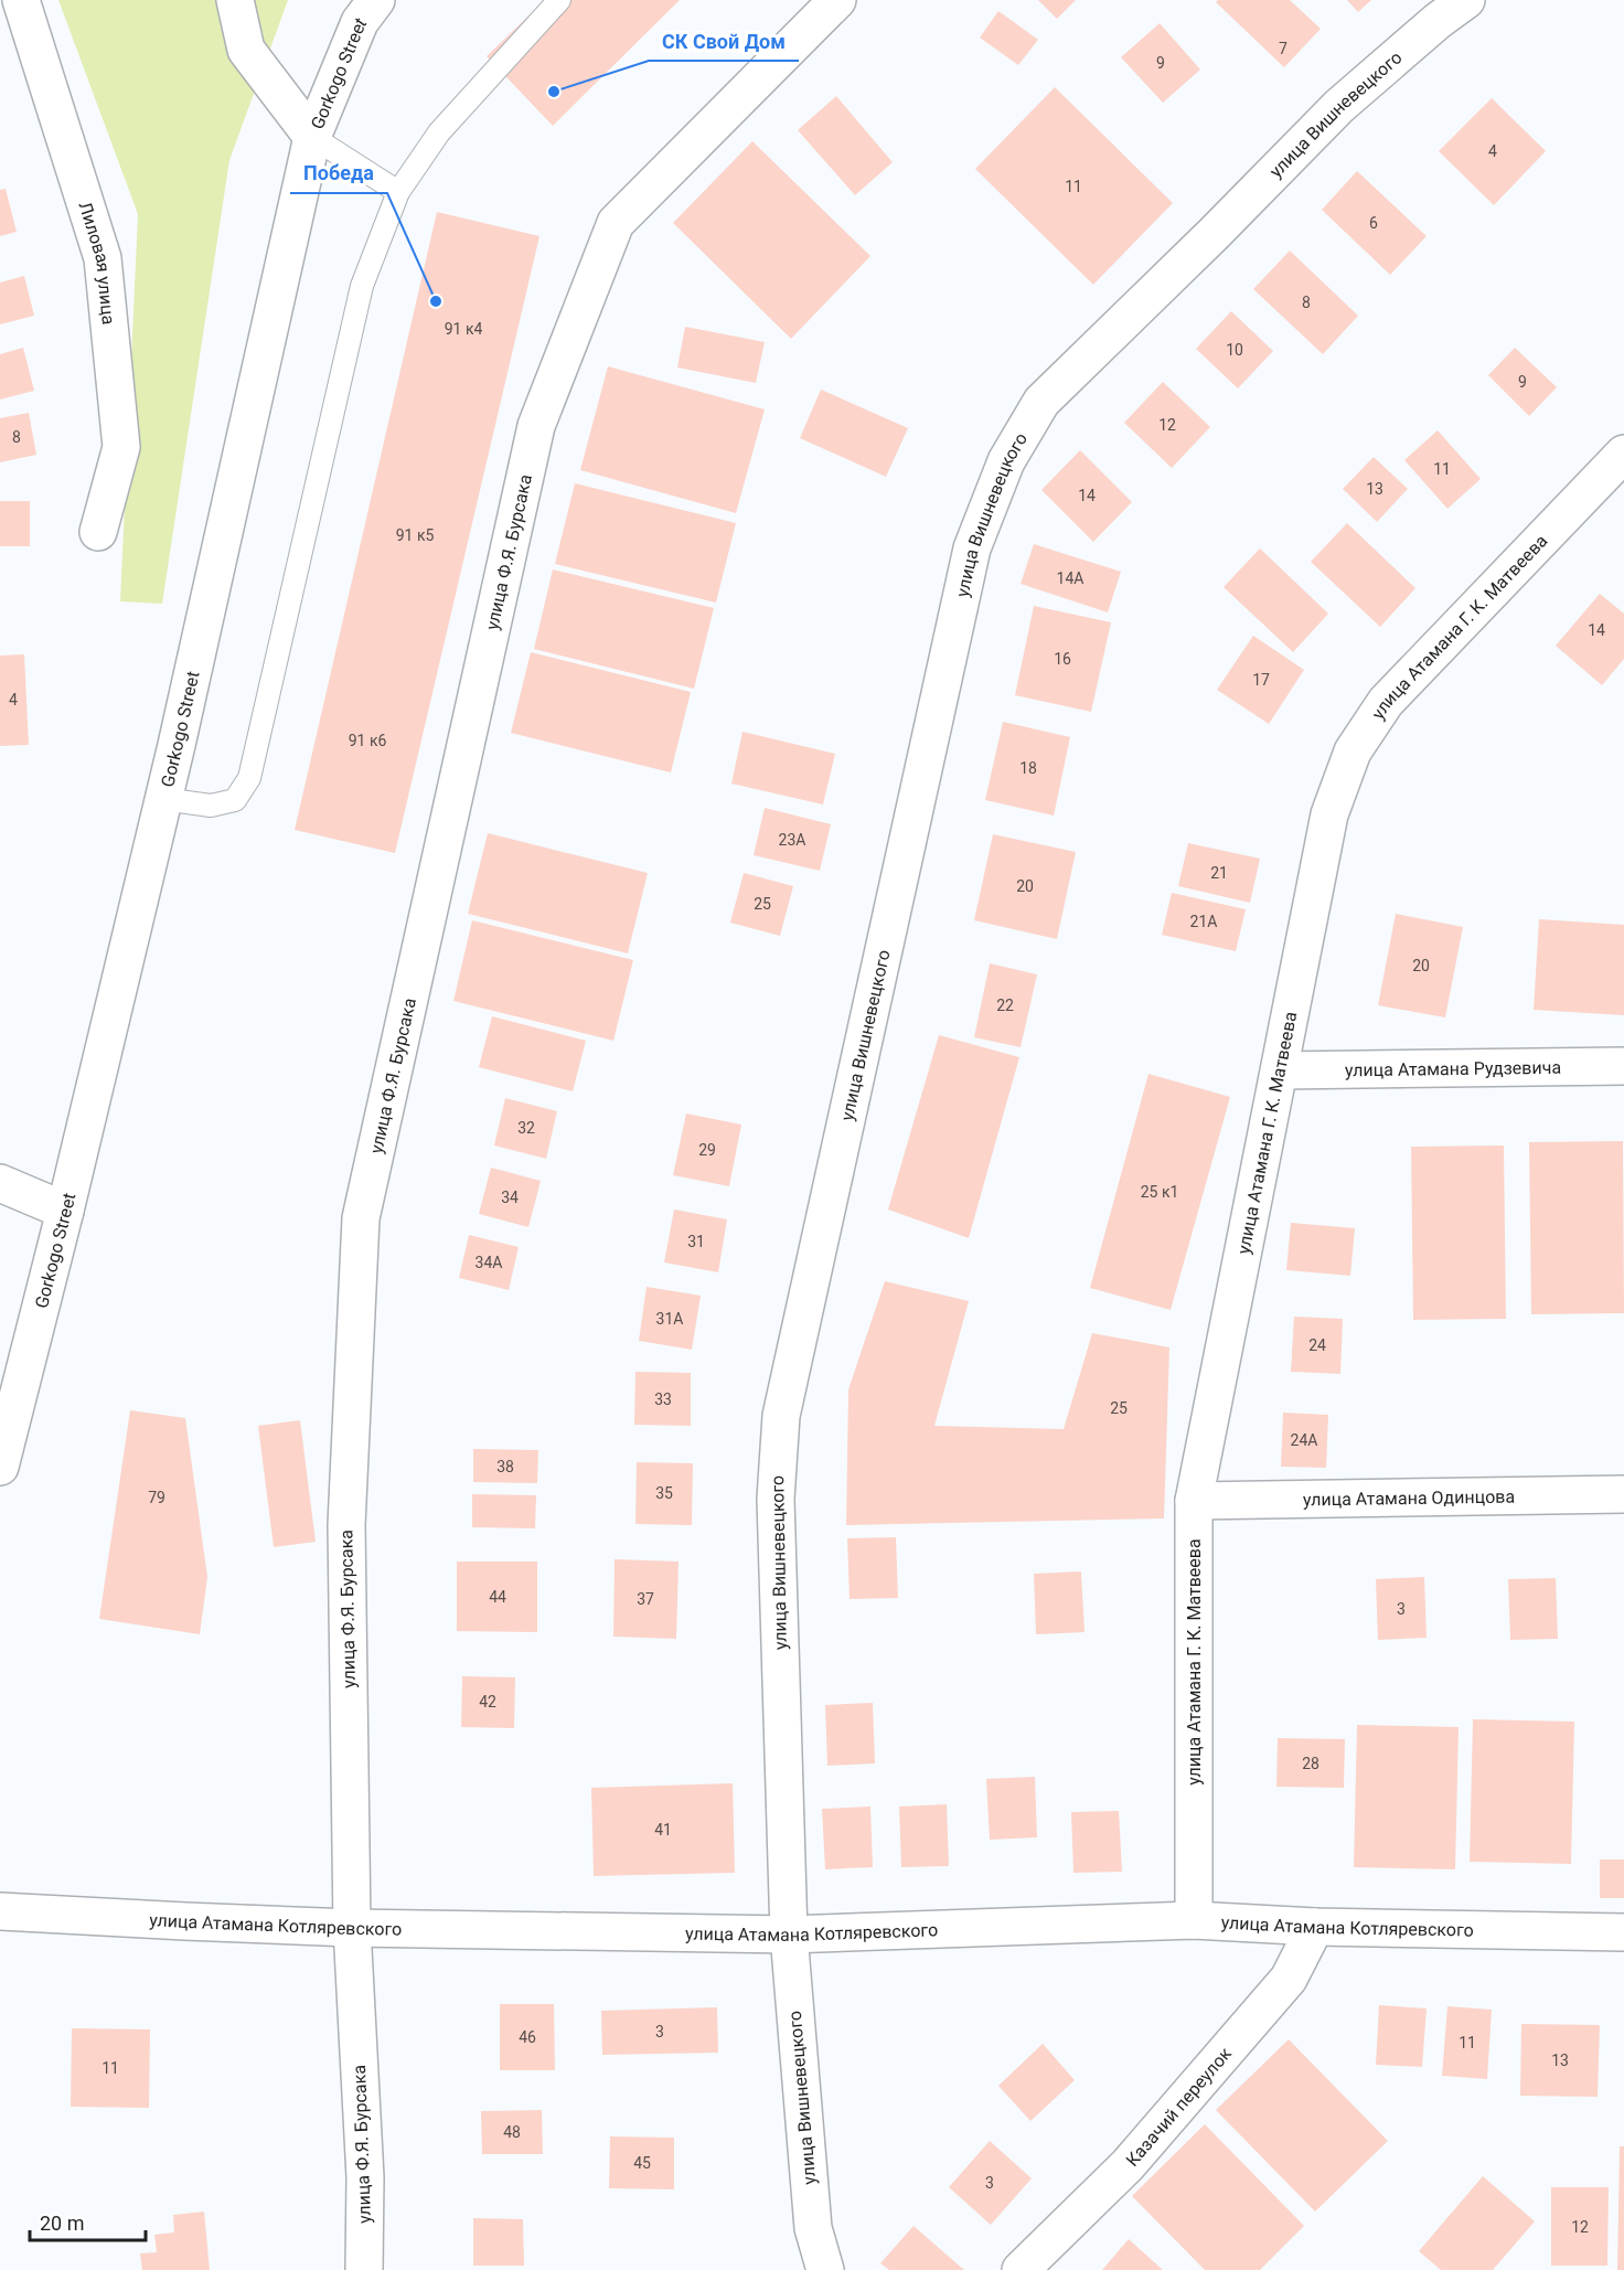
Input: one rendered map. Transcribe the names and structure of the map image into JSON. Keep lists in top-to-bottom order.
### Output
{
  "streets": {
    "street": [
      "Gorkogo Street",
      "улица Вишневецкого",
      "Лиловая улица",
      "улица Ф.Я. Бурсака",
      "улица Атамана Г. К. Матвеева",
      "улица Атамана Рудзевича",
      "улица Атамана Одинцова",
      "улица Атамана Котляревского",
      "Казачий переулок"
    ]
  },
  "crossings": [
    ["улица Вишневецкого", "улица Атамана Котляревского"],
    ["улица Ф.Я. Бурсака", "улица Атамана Котляревского"],
    ["улица Атамана Г. К. Матвеева", "улица Атамана Рудзевича"],
    ["улица Атамана Г. К. Матвеева", "улица Атамана Одинцова"],
    ["улица Атамана Г. К. Матвеева", "улица Атамана Котляревского"],
    ["улица Атамана Котляревского", "Казачий переулок"]
  ],
  "places": ["СК Свой Дом", "Победа"],
  "house_numbers": [
    "7",
    "9",
    "4",
    "11",
    "6",
    "8",
    "91 к4",
    "10",
    "9",
    "12",
    "8",
    "11",
    "13",
    "14",
    "91 к5",
    "14А",
    "14",
    "16",
    "17",
    "4",
    "91 к6",
    "18",
    "23А",
    "21",
    "20",
    "25",
    "21А",
    "20",
    "22",
    "32",
    "29",
    "25 к1",
    "34",
    "31",
    "34А",
    "31А",
    "24",
    "33",
    "25",
    "24А",
    "38",
    "35",
    "79",
    "44",
    "37",
    "3",
    "42",
    "28",
    "41",
    "3",
    "46",
    "11",
    "13",
    "11",
    "48",
    "45",
    "3",
    "12"
  ],
  "scale_bar": "20 m"
}
